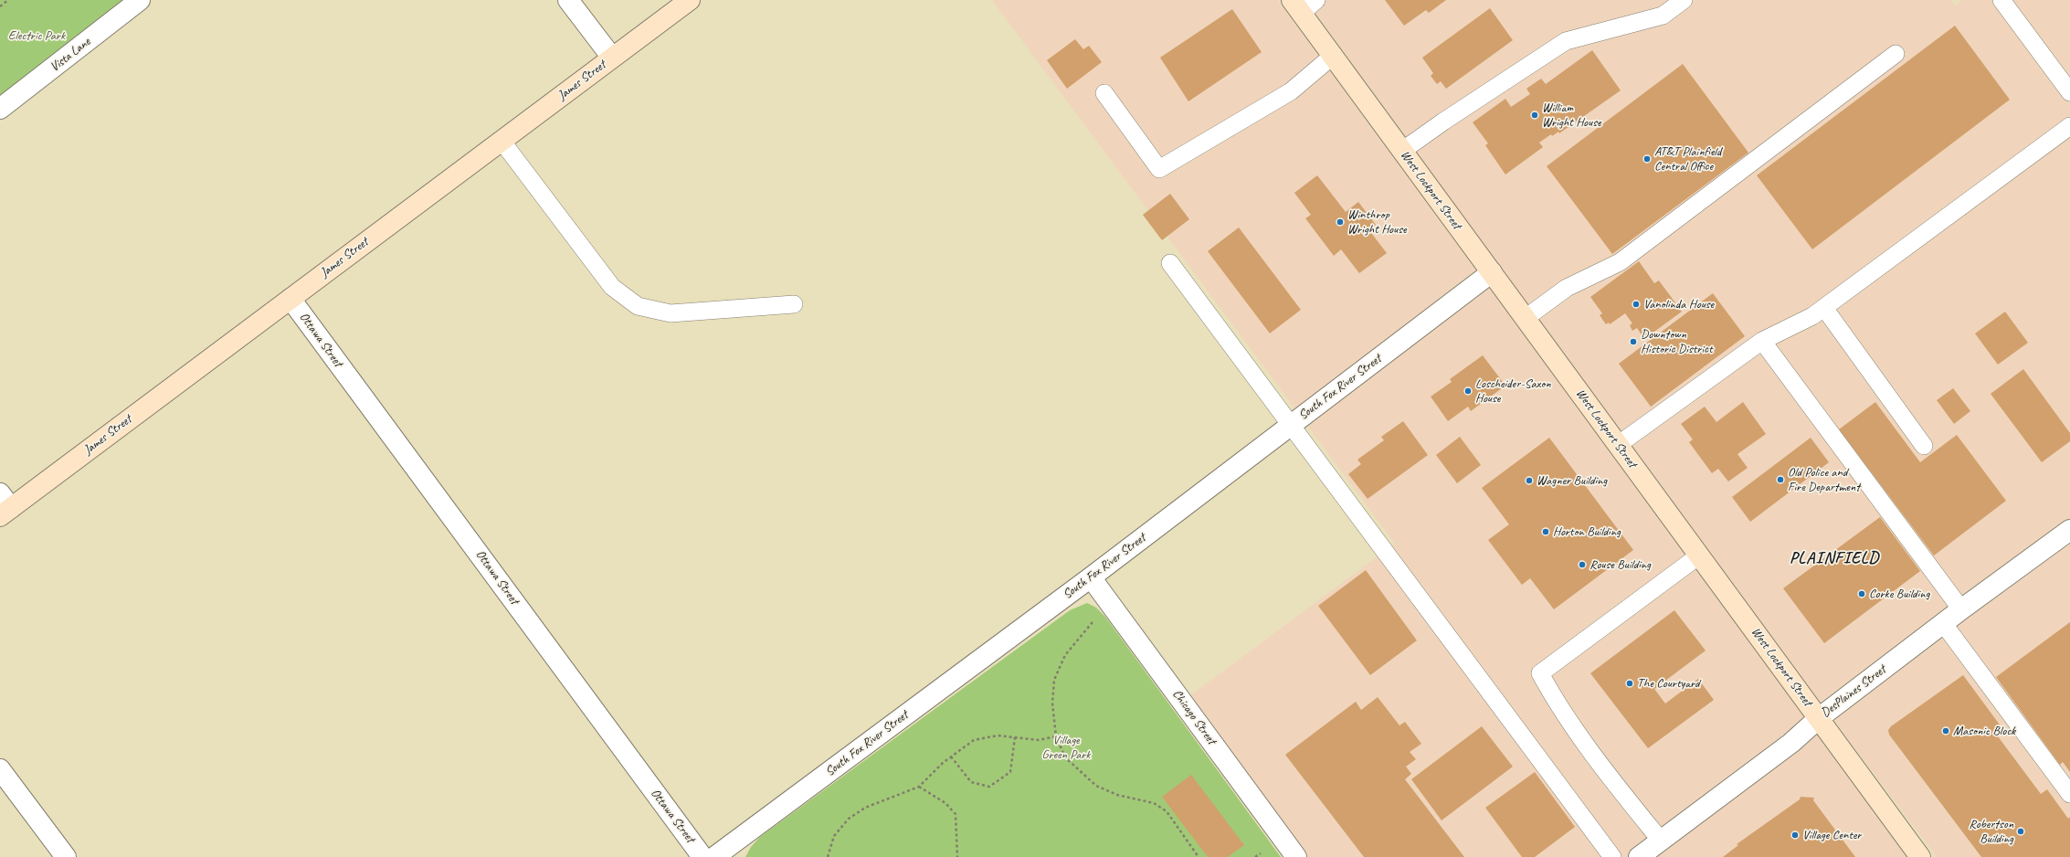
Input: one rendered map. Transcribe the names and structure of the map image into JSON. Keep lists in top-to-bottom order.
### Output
{
  "streets": {
    "main road": ["James Street", "West Lockport Street"],
    "street": [
      "Vista Lane",
      "Ottawa Street",
      "South Fox River Street",
      "DesPlaines Street",
      "Chicago Street"
    ]
  },
  "crossings": [
    ["James Street", "Ottawa Street"],
    ["West Lockport Street", "South Fox River Street"],
    ["West Lockport Street", "DesPlaines Street"],
    ["South Fox River Street", "Chicago Street"]
  ],
  "districts": ["PLAINFIELD"],
  "parks": ["Electric Park", "Village Green Park"],
  "places": [
    "William Wright House",
    "AT&T Plainfield Central Office",
    "Winthrop Wright House",
    "Vanolinda House",
    "Downtown Historic District",
    "Loscheider-Saxon House",
    "Old Police and Fire Department",
    "Wagner Building",
    "Horton Building",
    "Rouse Building",
    "Corke Building",
    "The Courtyard",
    "Masonic Block",
    "Robertson Building",
    "Village Center"
  ]
}
